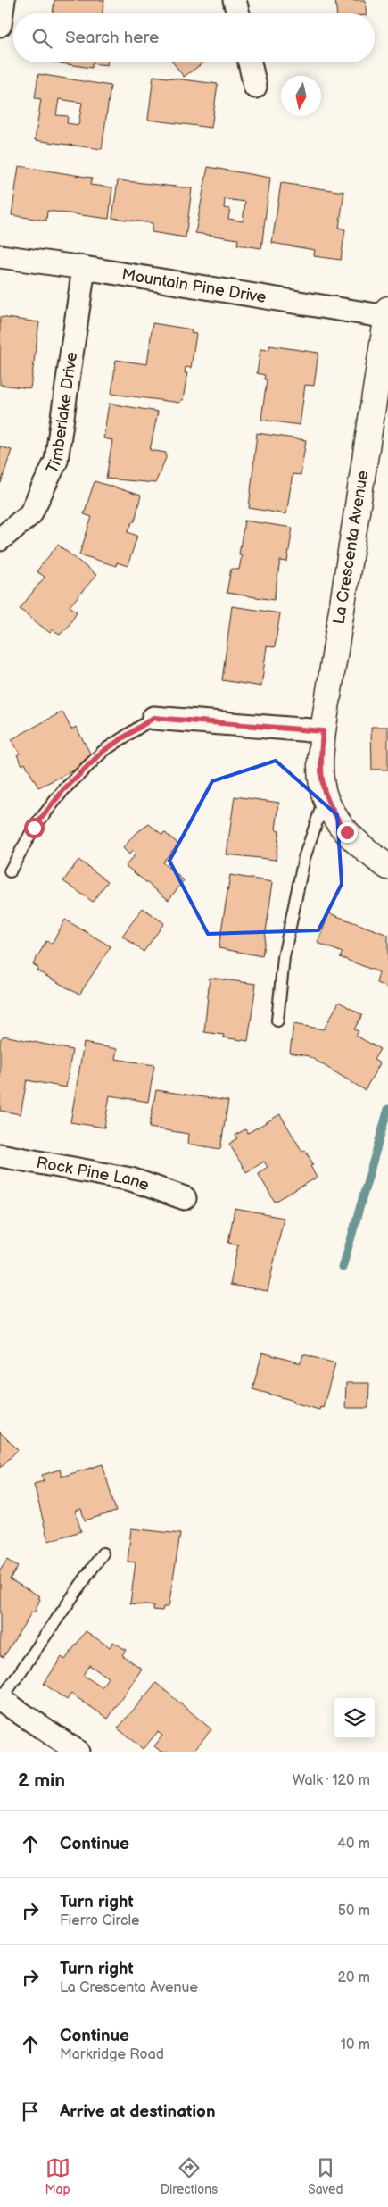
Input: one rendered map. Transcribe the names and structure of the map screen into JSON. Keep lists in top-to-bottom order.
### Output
{
  "streets": {
    "street": [
      "Mountain Pine Drive",
      "Timberlake Drive",
      "La Crescenta Avenue",
      "Rock Pine Lane"
    ]
  },
  "crossings": [
    ["Mountain Pine Drive", "Timberlake Drive"],
    ["Mountain Pine Drive", "La Crescenta Avenue"]
  ],
  "north": "bottom",
  "page": {
    "search": "Search here",
    "heading": ["2 min", "Walk · 120 m"],
    "list": [
      ["Continue", "40 m"],
      ["Turn right", "Fierro Circle", "50 m"],
      ["Turn right", "La Crescenta Avenue", "20 m"],
      ["Continue", "Markridge Road", "10 m"],
      "Arrive at destination"
    ],
    "nav": ["Map", "Directions", "Saved"]
  }
}
